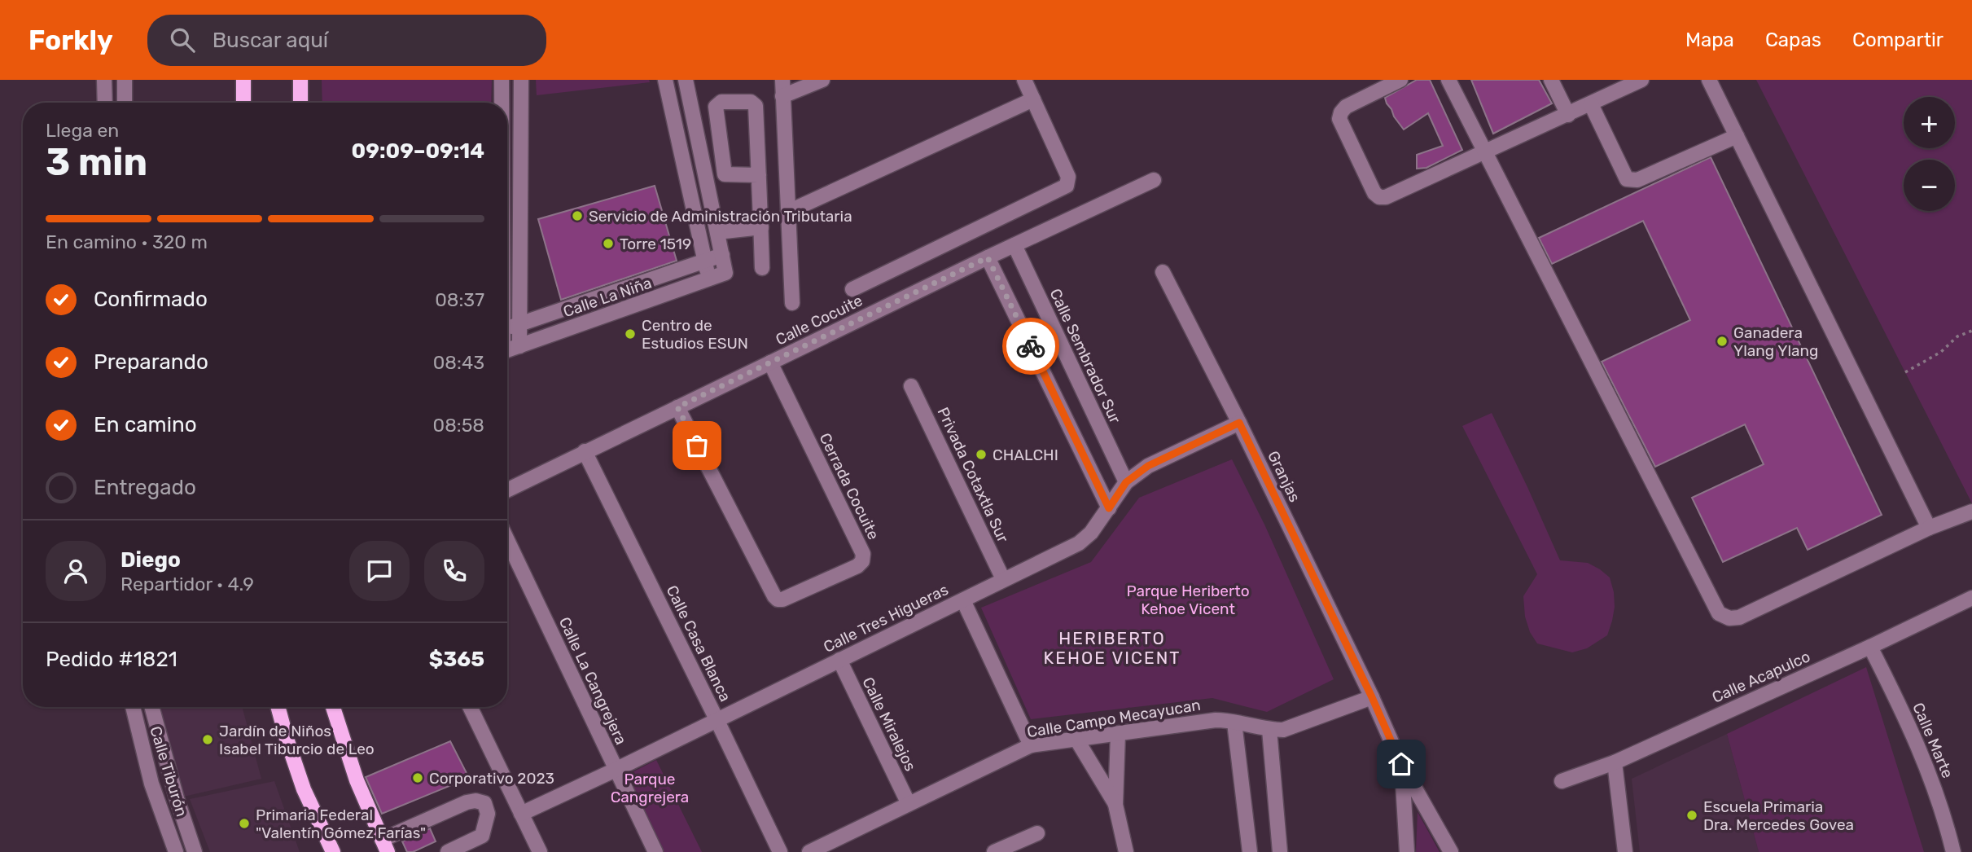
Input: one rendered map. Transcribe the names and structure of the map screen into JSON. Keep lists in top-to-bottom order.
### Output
{
  "streets": {
    "street": [
      "Calle La Niña",
      "Calle Cocuite",
      "Calle Sembrador Sur",
      "Privada Cotaxtla Sur",
      "Granjas",
      "Cerrada Cocuite",
      "Calle Tres Higueras",
      "Calle Casa Blanca",
      "Calle Acapulco",
      "Calle La Cangrejera",
      "Calle Campo Mecayucan",
      "Calle Miralejos",
      "Calle Marte",
      "Calle Tiburón"
    ]
  },
  "crossings": [
    ["Calle Cocuite", "Calle Sembrador Sur"],
    ["Calle Cocuite", "Cerrada Cocuite"],
    ["Calle Cocuite", "Calle Casa Blanca"],
    ["Calle Sembrador Sur", "Calle Tres Higueras"],
    ["Privada Cotaxtla Sur", "Calle Tres Higueras"],
    ["Granjas", "Calle Tres Higueras"],
    ["Granjas", "Calle Campo Mecayucan"],
    ["Calle Tres Higueras", "Calle Casa Blanca"],
    ["Calle Tres Higueras", "Calle La Cangrejera"],
    ["Calle Tres Higueras", "Calle Miralejos"],
    ["Calle Acapulco", "Calle Marte"],
    ["Calle Campo Mecayucan", "Calle Miralejos"]
  ],
  "districts": ["HERIBERTO KEHOE VICENT"],
  "parks": ["Parque Heriberto Kehoe Vicent", "Parque Cangrejera"],
  "places": [
    "Servicio de Administración Tributaria",
    "Torre 1519",
    "Centro de Estudios ESUN",
    "Ganadera Ylang Ylang",
    "CHALCHI",
    "Jardín de Niños Isabel Tiburcio de Leo",
    "Corporativo 2023",
    "Escuela Primaria Dra. Mercedes Govea",
    "Primaria Federal \"Valentín Gómez Farías\""
  ],
  "page": {
    "header": "Forkly",
    "search": "Buscar aquí",
    "nav": ["Mapa", "Capas", "Compartir"],
    "map_buttons": ["+", "−"],
    "heading": ["3 min", "Llega en", "09:09–09:14"],
    "panel": [
      "Diego",
      "Repartidor · 4.9",
      "Pedido #1821",
      "$365"
    ],
    "bar": "En camino · 320 m",
    "list": [
      ["Confirmado", "08:37"],
      ["Preparando", "08:43"],
      ["En camino", "08:58"],
      "Entregado"
    ]
  }
}
